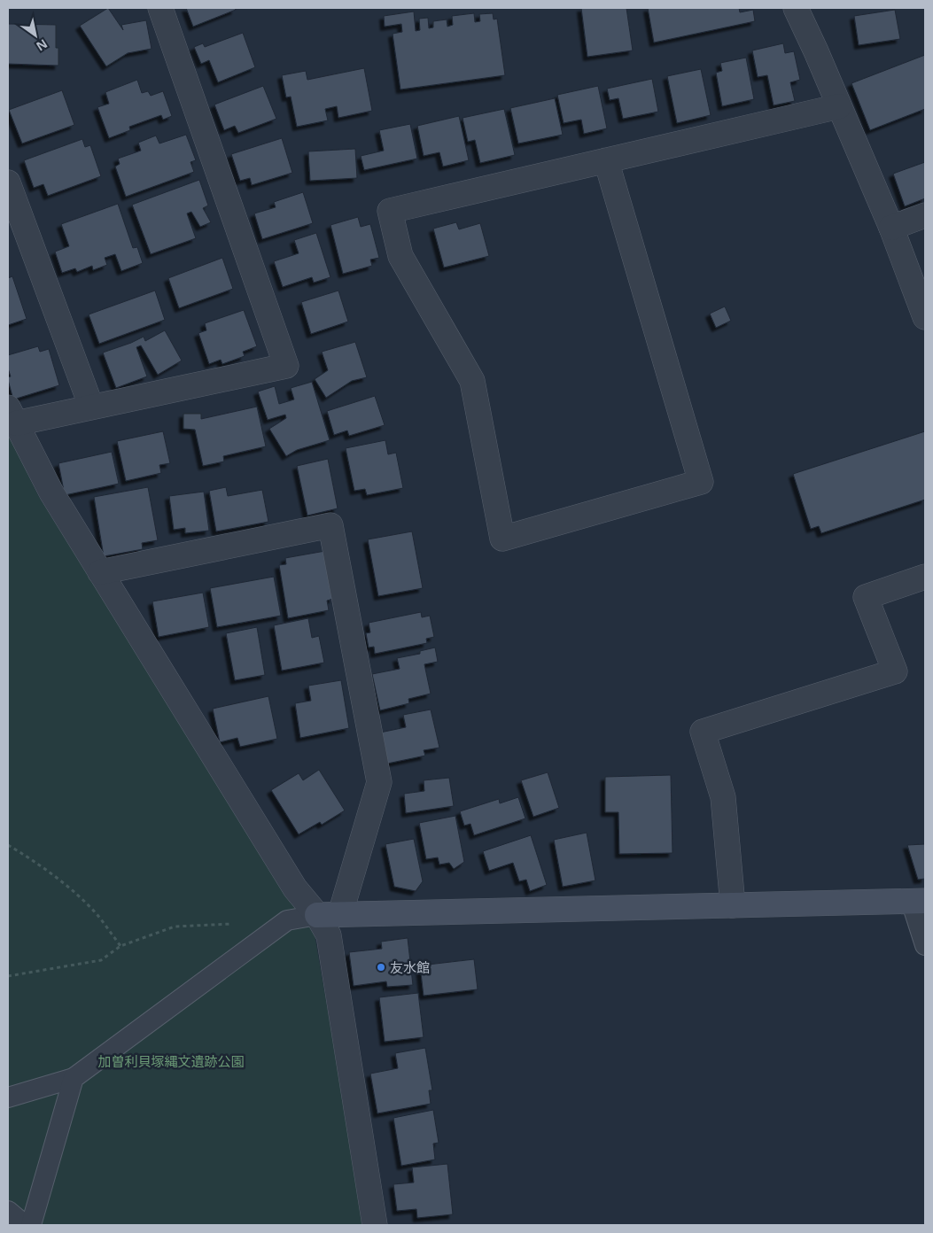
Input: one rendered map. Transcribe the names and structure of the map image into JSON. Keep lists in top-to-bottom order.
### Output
{
  "parks": ["加曽利貝塚縄文遺跡公園"],
  "places": ["友水館"],
  "north": "bottom right"
}
